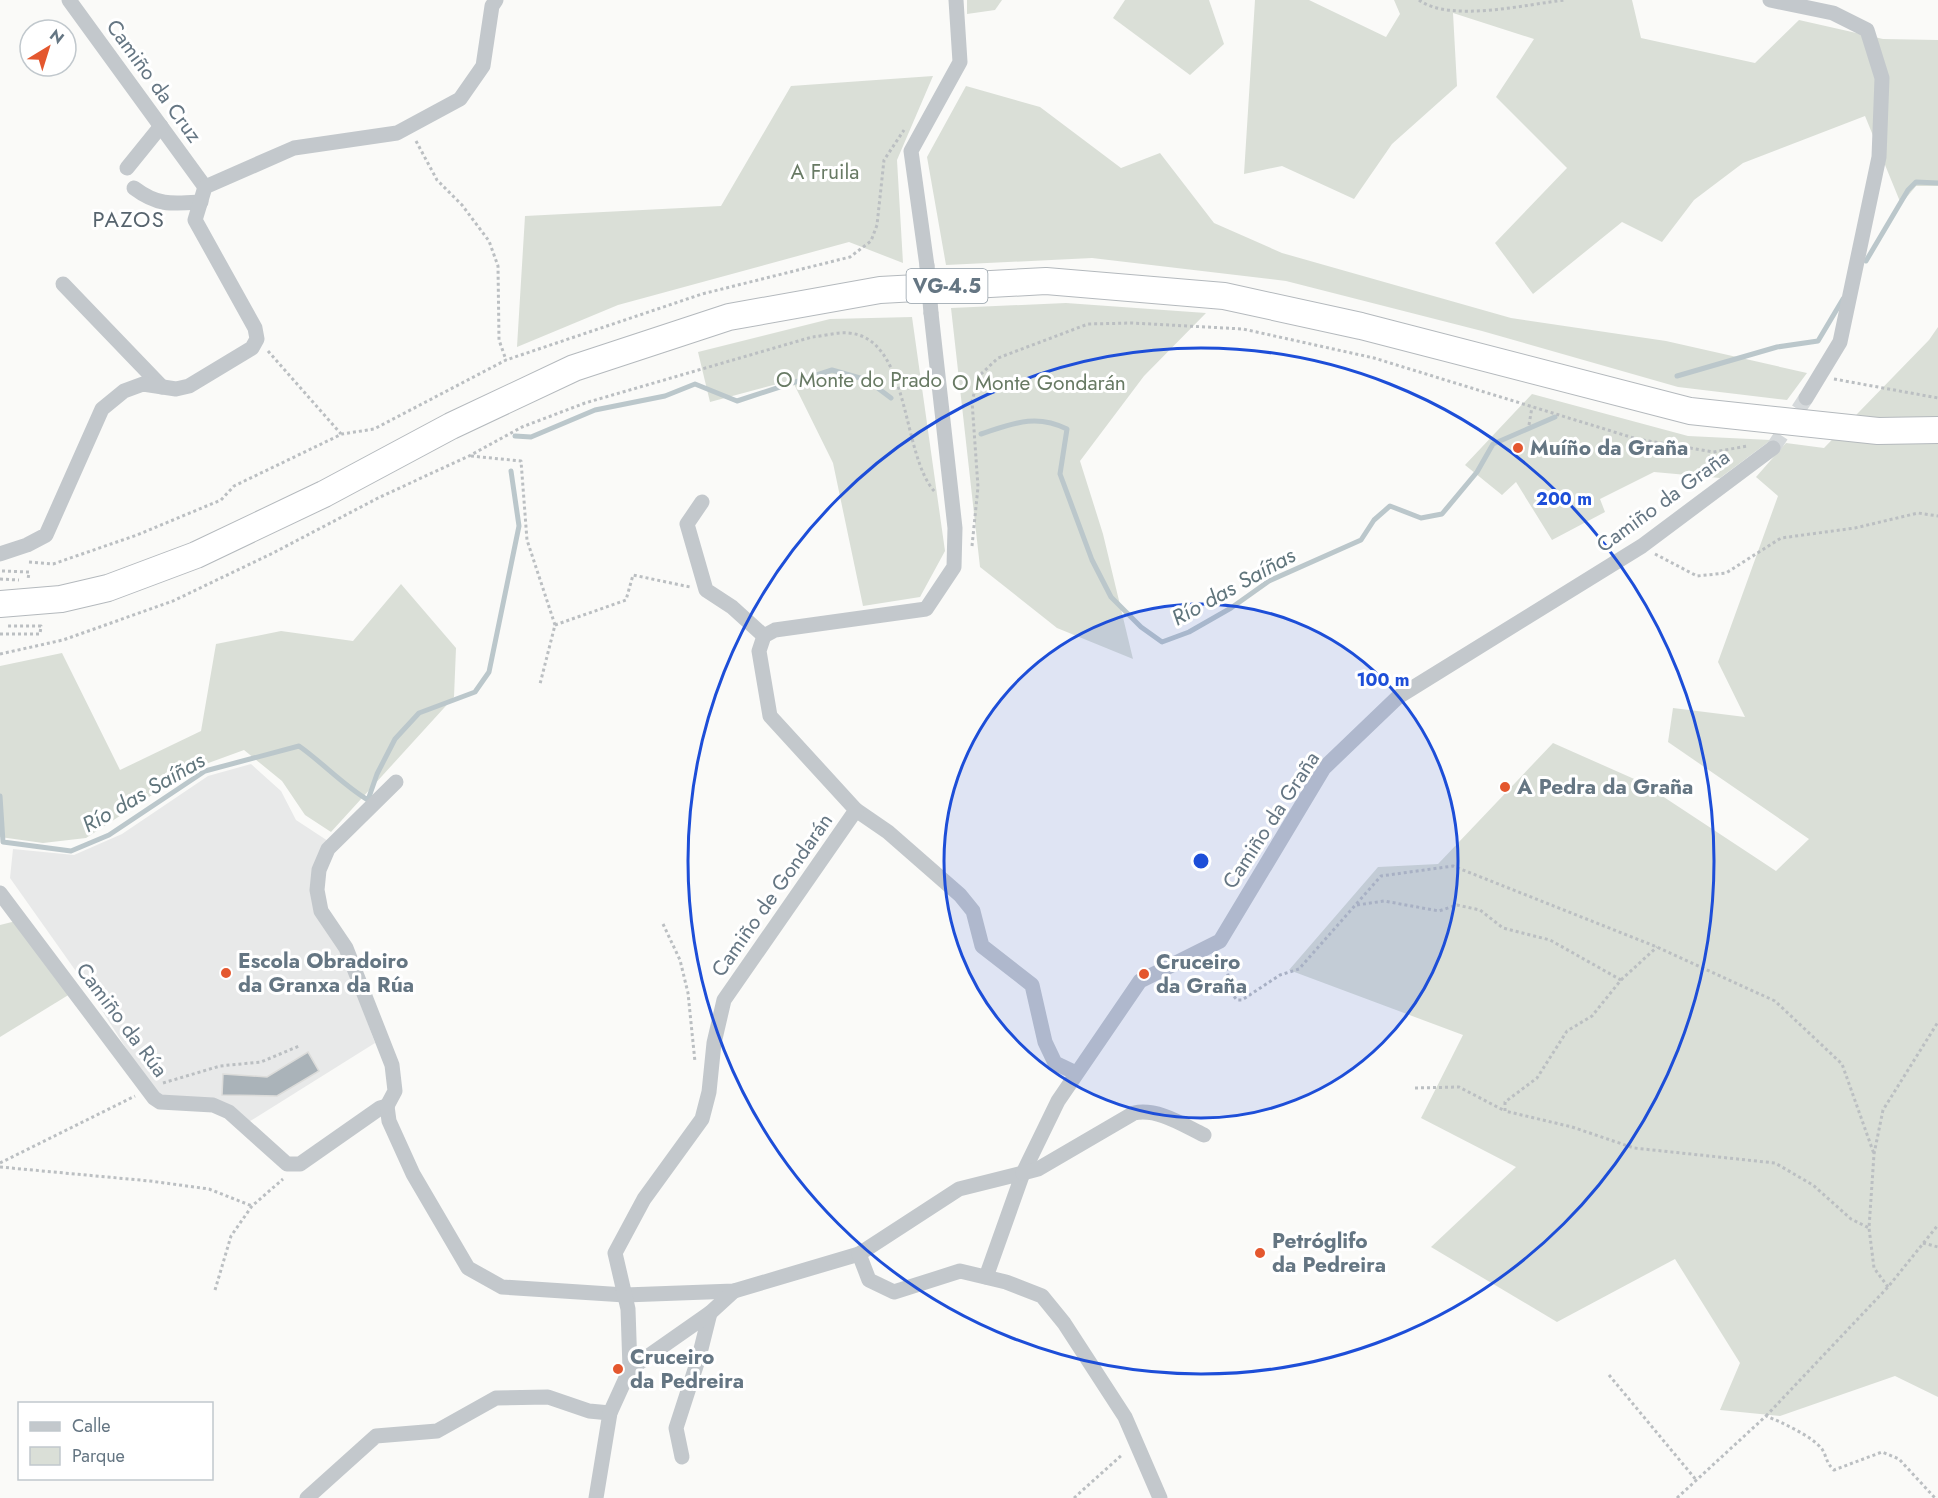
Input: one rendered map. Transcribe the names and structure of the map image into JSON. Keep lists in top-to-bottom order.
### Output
{
  "streets": {
    "highway": ["VG-4.5"],
    "street": [
      "Camiño da Cruz",
      "Camiño da Graña",
      "Camiño de Gondarán",
      "Camiño da Rúa"
    ]
  },
  "districts": ["PAZOS"],
  "water": ["Río das Saíñas"],
  "parks": ["A Fruila", "O Monte do Prado", "O Monte Gondarán"],
  "places": [
    "Muíño da Graña",
    "A Pedra da Graña",
    "Escola Obradoiro da Granxa da Rúa",
    "Cruceiro da Graña",
    "Petróglifo da Pedreira",
    "Cruceiro da Pedreira"
  ],
  "legend": ["Calle", "Parque"],
  "north": "top right",
  "rings": ["200 m", "100 m"]
}
